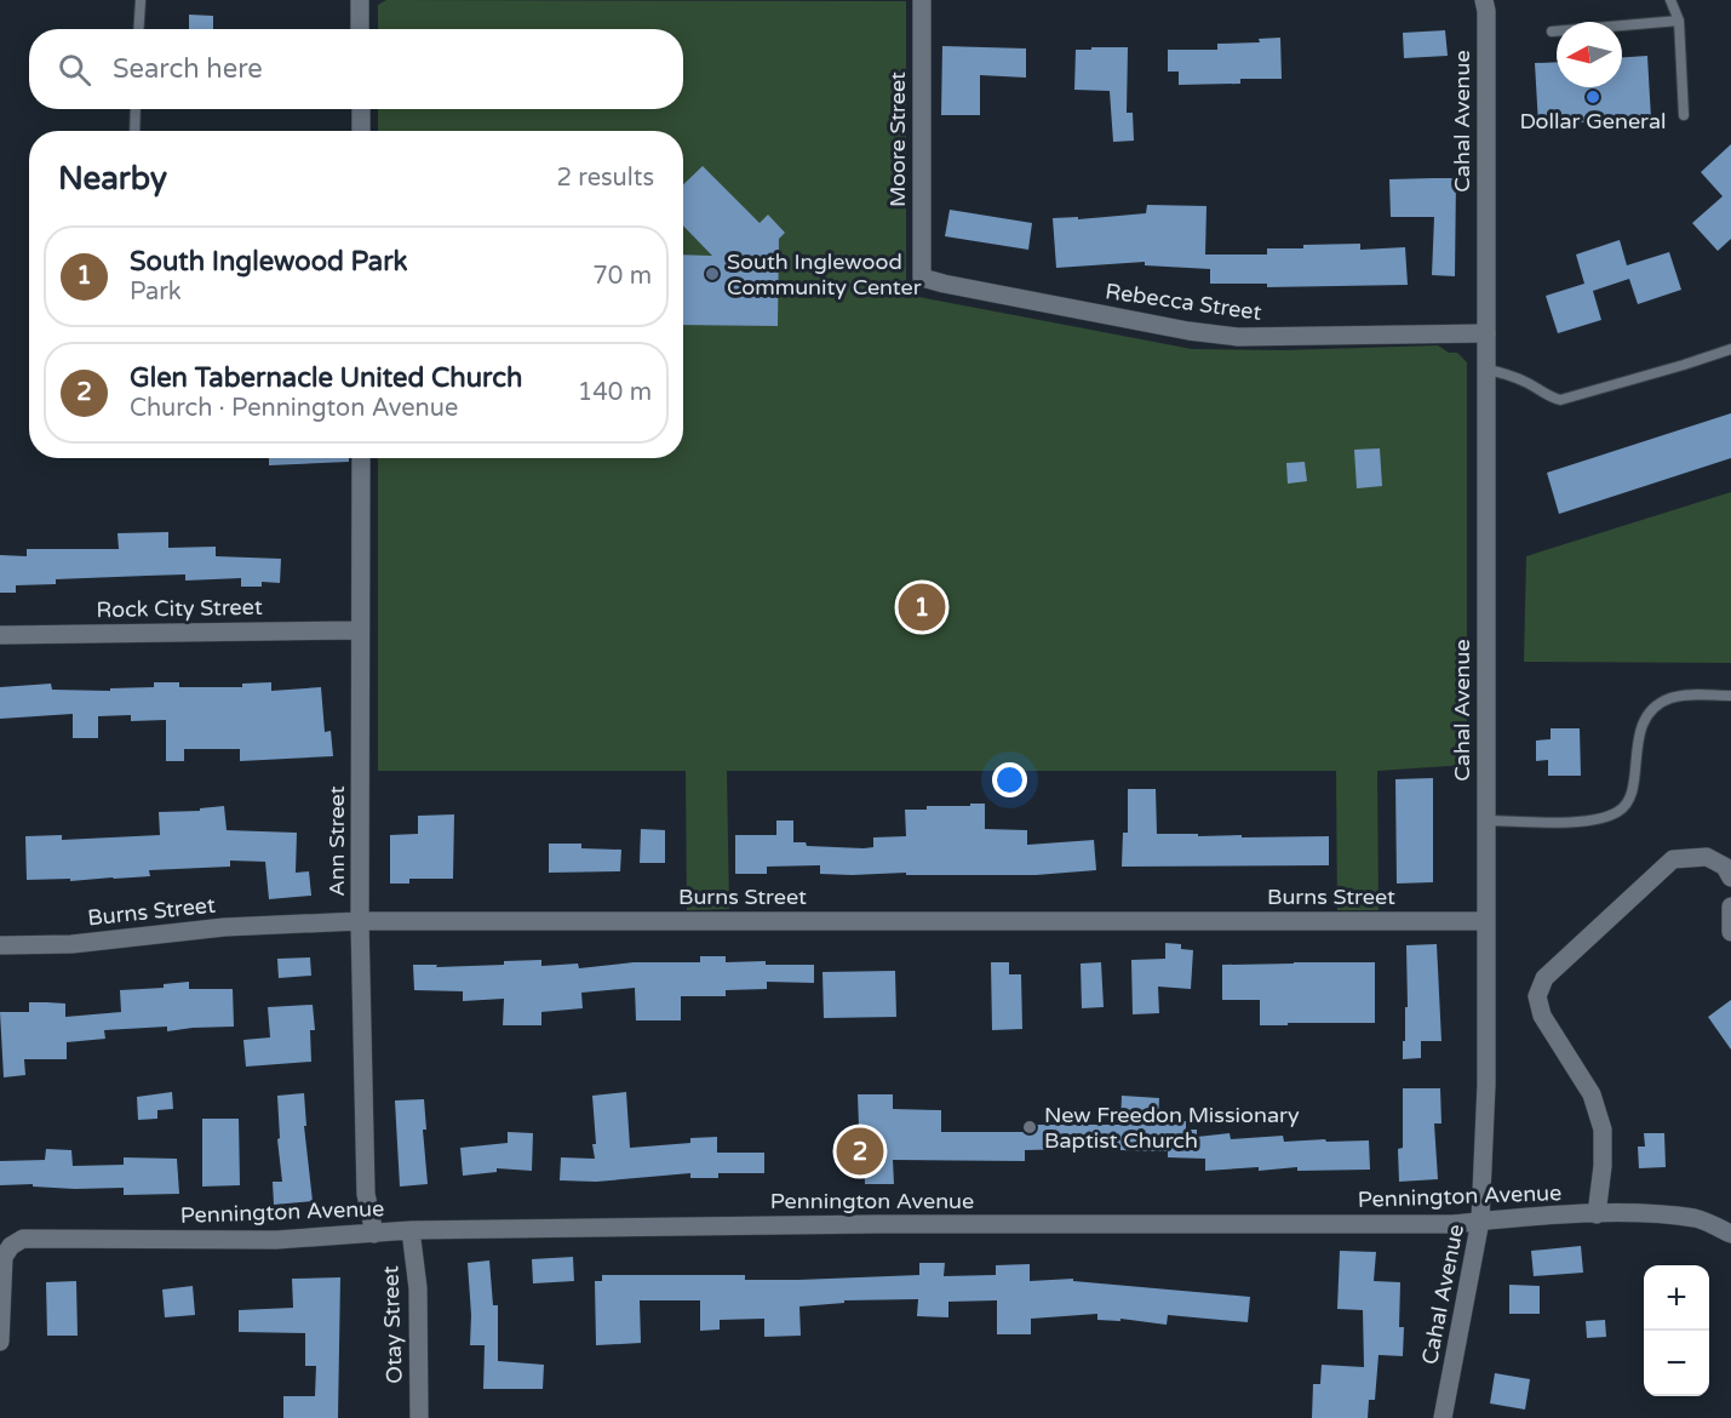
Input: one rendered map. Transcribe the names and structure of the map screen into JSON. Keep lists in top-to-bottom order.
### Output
{
  "streets": {
    "street": [
      "Cahal Avenue",
      "Moore Street",
      "Rebecca Street",
      "Rock City Street",
      "Ann Street",
      "Burns Street",
      "Pennington Avenue",
      "Otay Street"
    ]
  },
  "crossings": [
    ["Cahal Avenue", "Rebecca Street"],
    ["Cahal Avenue", "Burns Street"],
    ["Cahal Avenue", "Pennington Avenue"],
    ["Moore Street", "Rebecca Street"],
    ["Rock City Street", "Ann Street"],
    ["Ann Street", "Burns Street"],
    ["Ann Street", "Pennington Avenue"],
    ["Pennington Avenue", "Otay Street"]
  ],
  "places": ["Dollar General", "South Inglewood Community Center", "New Freedon Missionary Baptist Church"],
  "north": "left",
  "page": {
    "search": "Search here",
    "heading": ["Nearby", "2 results"],
    "list": [
      {
        "mark": "1",
        "name": "South Inglewood Park",
        "note": "Park",
        "value": "70 m"
      },
      {
        "mark": "2",
        "name": "Glen Tabernacle United Church",
        "note": "Church · Pennington Avenue",
        "value": "140 m"
      }
    ],
    "pins": ["1", "2"],
    "map_buttons": ["+", "−"]
  }
}
